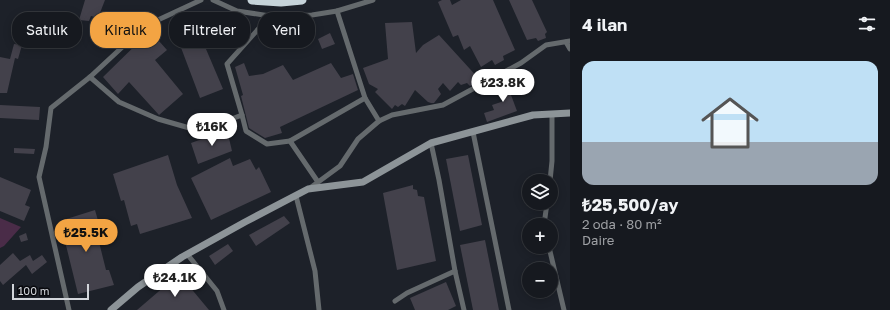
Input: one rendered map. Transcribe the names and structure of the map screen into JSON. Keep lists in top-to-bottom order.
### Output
{
  "scale_bar": "100 m",
  "page": {
    "heading": "4 ilan",
    "chip": [
      "Satılık",
      "Kiralık",
      "Filtreler",
      "Yeni"
    ],
    "list": [
      {
        "name": "₺25,500/ay",
        "note": "2 oda · 80 m² · Daire"
      }
    ],
    "price": [
      "₺23.8K",
      "₺16K",
      "₺25.5K",
      "₺24.1K"
    ],
    "map_buttons": ["+", "−"],
    "scale": "100 m"
  }
}
